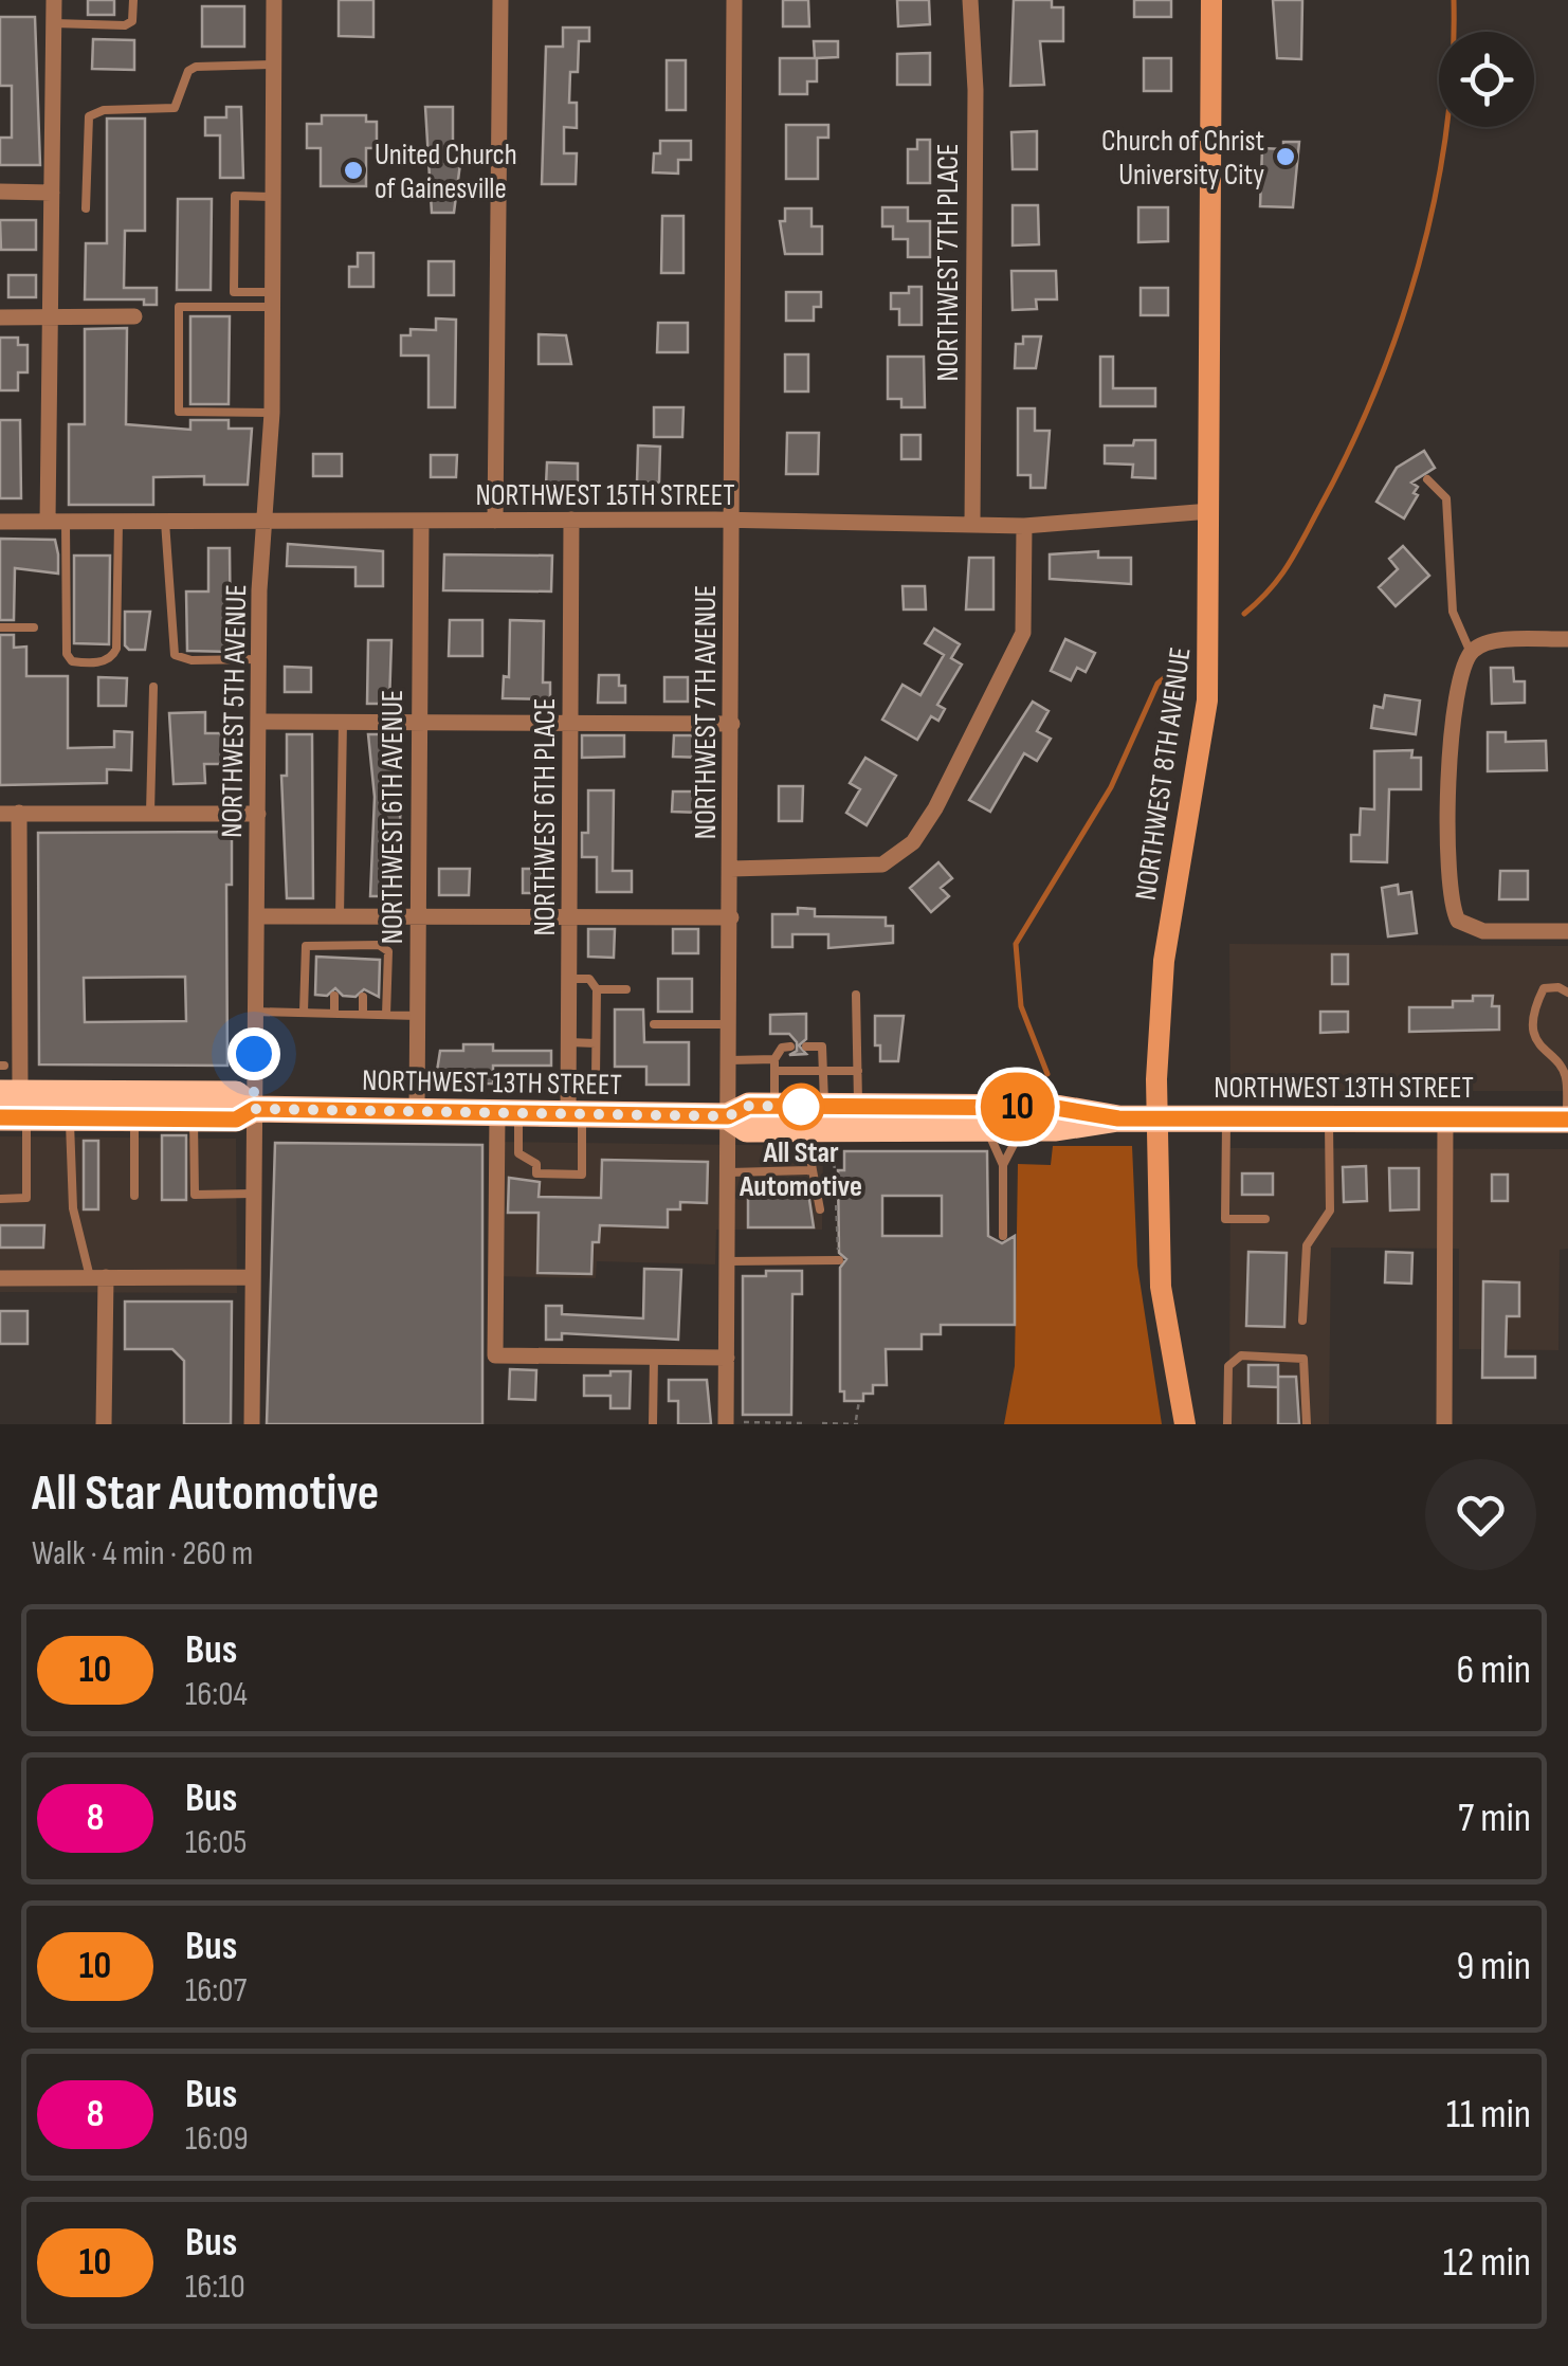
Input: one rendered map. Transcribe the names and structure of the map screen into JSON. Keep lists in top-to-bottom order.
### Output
{
  "streets": {
    "main road": ["NORTHWEST 13TH STREET"],
    "street": [
      "NORTHWEST 7TH PLACE",
      "NORTHWEST 15TH STREET",
      "NORTHWEST 5TH AVENUE",
      "NORTHWEST 7TH AVENUE",
      "NORTHWEST 8TH AVENUE",
      "NORTHWEST 6TH AVENUE",
      "NORTHWEST 6TH PLACE"
    ]
  },
  "crossings": [
    ["NORTHWEST 7TH PLACE", "NORTHWEST 15TH STREET"],
    ["NORTHWEST 15TH STREET", "NORTHWEST 5TH AVENUE"],
    ["NORTHWEST 15TH STREET", "NORTHWEST 7TH AVENUE"],
    ["NORTHWEST 15TH STREET", "NORTHWEST 8TH AVENUE"],
    ["NORTHWEST 15TH STREET", "NORTHWEST 6TH AVENUE"],
    ["NORTHWEST 15TH STREET", "NORTHWEST 6TH PLACE"],
    ["NORTHWEST 5TH AVENUE", "NORTHWEST 13TH STREET"],
    ["NORTHWEST 7TH AVENUE", "NORTHWEST 13TH STREET"],
    ["NORTHWEST 6TH AVENUE", "NORTHWEST 13TH STREET"],
    ["NORTHWEST 6TH PLACE", "NORTHWEST 13TH STREET"]
  ],
  "places": ["Church of Christ University City", "United Church of Gainesville", "All Star Automotive"],
  "lines": ["bus line 10"],
  "page": {
    "on_map": "10",
    "heading": ["All Star Automotive", "Walk · 4 min · 260 m"],
    "list": [
      {
        "mark": "10",
        "name": "Bus",
        "note": "16:04",
        "value": "6 min"
      },
      {
        "mark": "8",
        "name": "Bus",
        "note": "16:05",
        "value": "7 min"
      },
      {
        "mark": "10",
        "name": "Bus",
        "note": "16:07",
        "value": "9 min"
      },
      {
        "mark": "8",
        "name": "Bus",
        "note": "16:09",
        "value": "11 min"
      },
      {
        "mark": "10",
        "name": "Bus",
        "note": "16:10",
        "value": "12 min"
      }
    ]
  }
}
